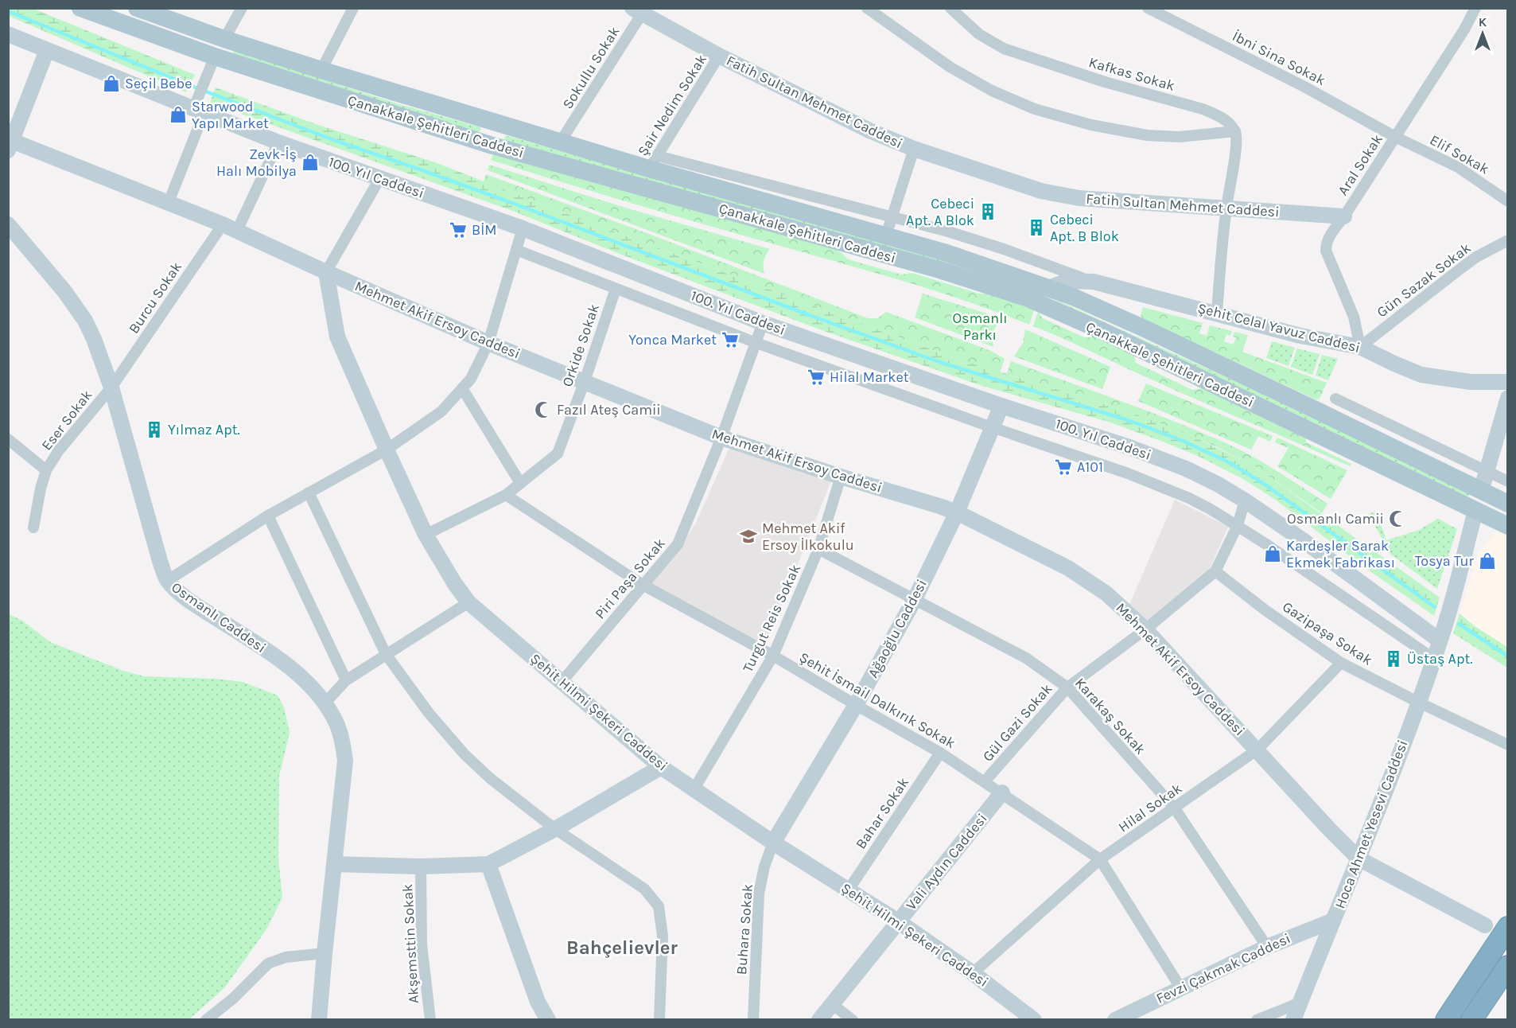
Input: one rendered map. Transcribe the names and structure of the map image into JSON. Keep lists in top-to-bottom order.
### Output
{
  "streets": {
    "main road": ["Çanakkale Şehitleri Caddesi"],
    "street": [
      "İbni Sina Sokak",
      "Sokullu Sokak",
      "Kafkas Sokak",
      "Fatih Sultan Mehmet Caddesi",
      "Şair Nedim Sokak",
      "Elif Sokak",
      "Aral Sokak",
      "100. Yıl Caddesi",
      "Gün Sazak Sokak",
      "Burcu Sokak",
      "Mehmet Akif Ersoy Caddesi",
      "Şehit Celal Yavuz Caddesi",
      "Orkide Sokak",
      "Eser Sokak",
      "Piri Paşa Sokak",
      "Osmanlı Caddesi",
      "Turgut Reis Sokak",
      "Ağaoğlu Caddesi",
      "Gazipaşa Sokak",
      "Şehit İsmail Dalkırık Sokak",
      "Şehit Hilmi Şekeri Caddesi",
      "Karakaş Sokak",
      "Gül Gazi Sokak",
      "Hilal Sokak",
      "Bahar Sokak",
      "Hoca Ahmet Yesevi Caddesi",
      "Vali Aydın Caddesi",
      "Buhara Sokak",
      "Akşemsttin Sokak",
      "Fevzi Çakmak Caddesi"
    ]
  },
  "crossings": [
    ["İbni Sina Sokak", "Elif Sokak"],
    ["İbni Sina Sokak", "Aral Sokak"],
    ["Sokullu Sokak", "Fatih Sultan Mehmet Caddesi"],
    ["Sokullu Sokak", "Çanakkale Şehitleri Caddesi"],
    ["Fatih Sultan Mehmet Caddesi", "Şair Nedim Sokak"],
    ["Fatih Sultan Mehmet Caddesi", "Aral Sokak"],
    ["Şair Nedim Sokak", "Çanakkale Şehitleri Caddesi"],
    ["Çanakkale Şehitleri Caddesi", "Şehit Celal Yavuz Caddesi"],
    ["Çanakkale Şehitleri Caddesi", "Hoca Ahmet Yesevi Caddesi"],
    ["Elif Sokak", "Aral Sokak"],
    ["Aral Sokak", "Gün Sazak Sokak"],
    ["Aral Sokak", "Şehit Celal Yavuz Caddesi"],
    ["100. Yıl Caddesi", "Orkide Sokak"],
    ["100. Yıl Caddesi", "Piri Paşa Sokak"],
    ["100. Yıl Caddesi", "Ağaoğlu Caddesi"],
    ["100. Yıl Caddesi", "Gül Gazi Sokak"],
    ["100. Yıl Caddesi", "Hoca Ahmet Yesevi Caddesi"],
    ["Gün Sazak Sokak", "Şehit Celal Yavuz Caddesi"],
    ["Burcu Sokak", "Mehmet Akif Ersoy Caddesi"],
    ["Burcu Sokak", "Eser Sokak"],
    ["Burcu Sokak", "Osmanlı Caddesi"],
    ["Mehmet Akif Ersoy Caddesi", "Orkide Sokak"],
    ["Mehmet Akif Ersoy Caddesi", "Piri Paşa Sokak"],
    ["Mehmet Akif Ersoy Caddesi", "Turgut Reis Sokak"],
    ["Mehmet Akif Ersoy Caddesi", "Ağaoğlu Caddesi"],
    ["Mehmet Akif Ersoy Caddesi", "Şehit Hilmi Şekeri Caddesi"],
    ["Mehmet Akif Ersoy Caddesi", "Gül Gazi Sokak"],
    ["Mehmet Akif Ersoy Caddesi", "Hilal Sokak"],
    ["Mehmet Akif Ersoy Caddesi", "Hoca Ahmet Yesevi Caddesi"],
    ["Orkide Sokak", "Şehit İsmail Dalkırık Sokak"],
    ["Orkide Sokak", "Şehit Hilmi Şekeri Caddesi"],
    ["Eser Sokak", "Osmanlı Caddesi"],
    ["Piri Paşa Sokak", "Şehit İsmail Dalkırık Sokak"],
    ["Piri Paşa Sokak", "Şehit Hilmi Şekeri Caddesi"],
    ["Turgut Reis Sokak", "Şehit İsmail Dalkırık Sokak"],
    ["Turgut Reis Sokak", "Şehit Hilmi Şekeri Caddesi"],
    ["Turgut Reis Sokak", "Karakaş Sokak"],
    ["Ağaoğlu Caddesi", "Şehit İsmail Dalkırık Sokak"],
    ["Ağaoğlu Caddesi", "Şehit Hilmi Şekeri Caddesi"],
    ["Ağaoğlu Caddesi", "Karakaş Sokak"],
    ["Ağaoğlu Caddesi", "Buhara Sokak"],
    ["Gazipaşa Sokak", "Gül Gazi Sokak"],
    ["Gazipaşa Sokak", "Hilal Sokak"],
    ["Gazipaşa Sokak", "Hoca Ahmet Yesevi Caddesi"],
    ["Şehit İsmail Dalkırık Sokak", "Gül Gazi Sokak"],
    ["Şehit İsmail Dalkırık Sokak", "Hilal Sokak"],
    ["Şehit İsmail Dalkırık Sokak", "Bahar Sokak"],
    ["Şehit İsmail Dalkırık Sokak", "Vali Aydın Caddesi"],
    ["Şehit İsmail Dalkırık Sokak", "Fevzi Çakmak Caddesi"],
    ["Şehit Hilmi Şekeri Caddesi", "Hilal Sokak"],
    ["Şehit Hilmi Şekeri Caddesi", "Bahar Sokak"],
    ["Şehit Hilmi Şekeri Caddesi", "Vali Aydın Caddesi"],
    ["Şehit Hilmi Şekeri Caddesi", "Buhara Sokak"],
    ["Karakaş Sokak", "Gül Gazi Sokak"],
    ["Karakaş Sokak", "Hilal Sokak"],
    ["Karakaş Sokak", "Fevzi Çakmak Caddesi"],
    ["Hoca Ahmet Yesevi Caddesi", "Fevzi Çakmak Caddesi"]
  ],
  "districts": ["Bahçelievler"],
  "parks": ["Osmanlı Parkı"],
  "places": {
    "shop": [
      "Seçil Bebe",
      "Starwood Yapı Market",
      "Zevk-İş Halı Mobilya",
      "Kardeşler Sarak Ekmek Fabrikası",
      "Tosya Tur"
    ],
    "building": [
      "Cebeci Apt. A Blok",
      "Cebeci Apt. B Blok",
      "Yılmaz Apt.",
      "Üstaş Apt."
    ],
    "supermarket": [
      "BİM",
      "Yonca Market",
      "Hilal Market",
      "A101"
    ],
    "mosque": ["Fazıl Ateş Camii", "Osmanlı Camii"],
    "school or university": ["Mehmet Akif Ersoy İlkokulu"]
  },
  "north": "top"
}
